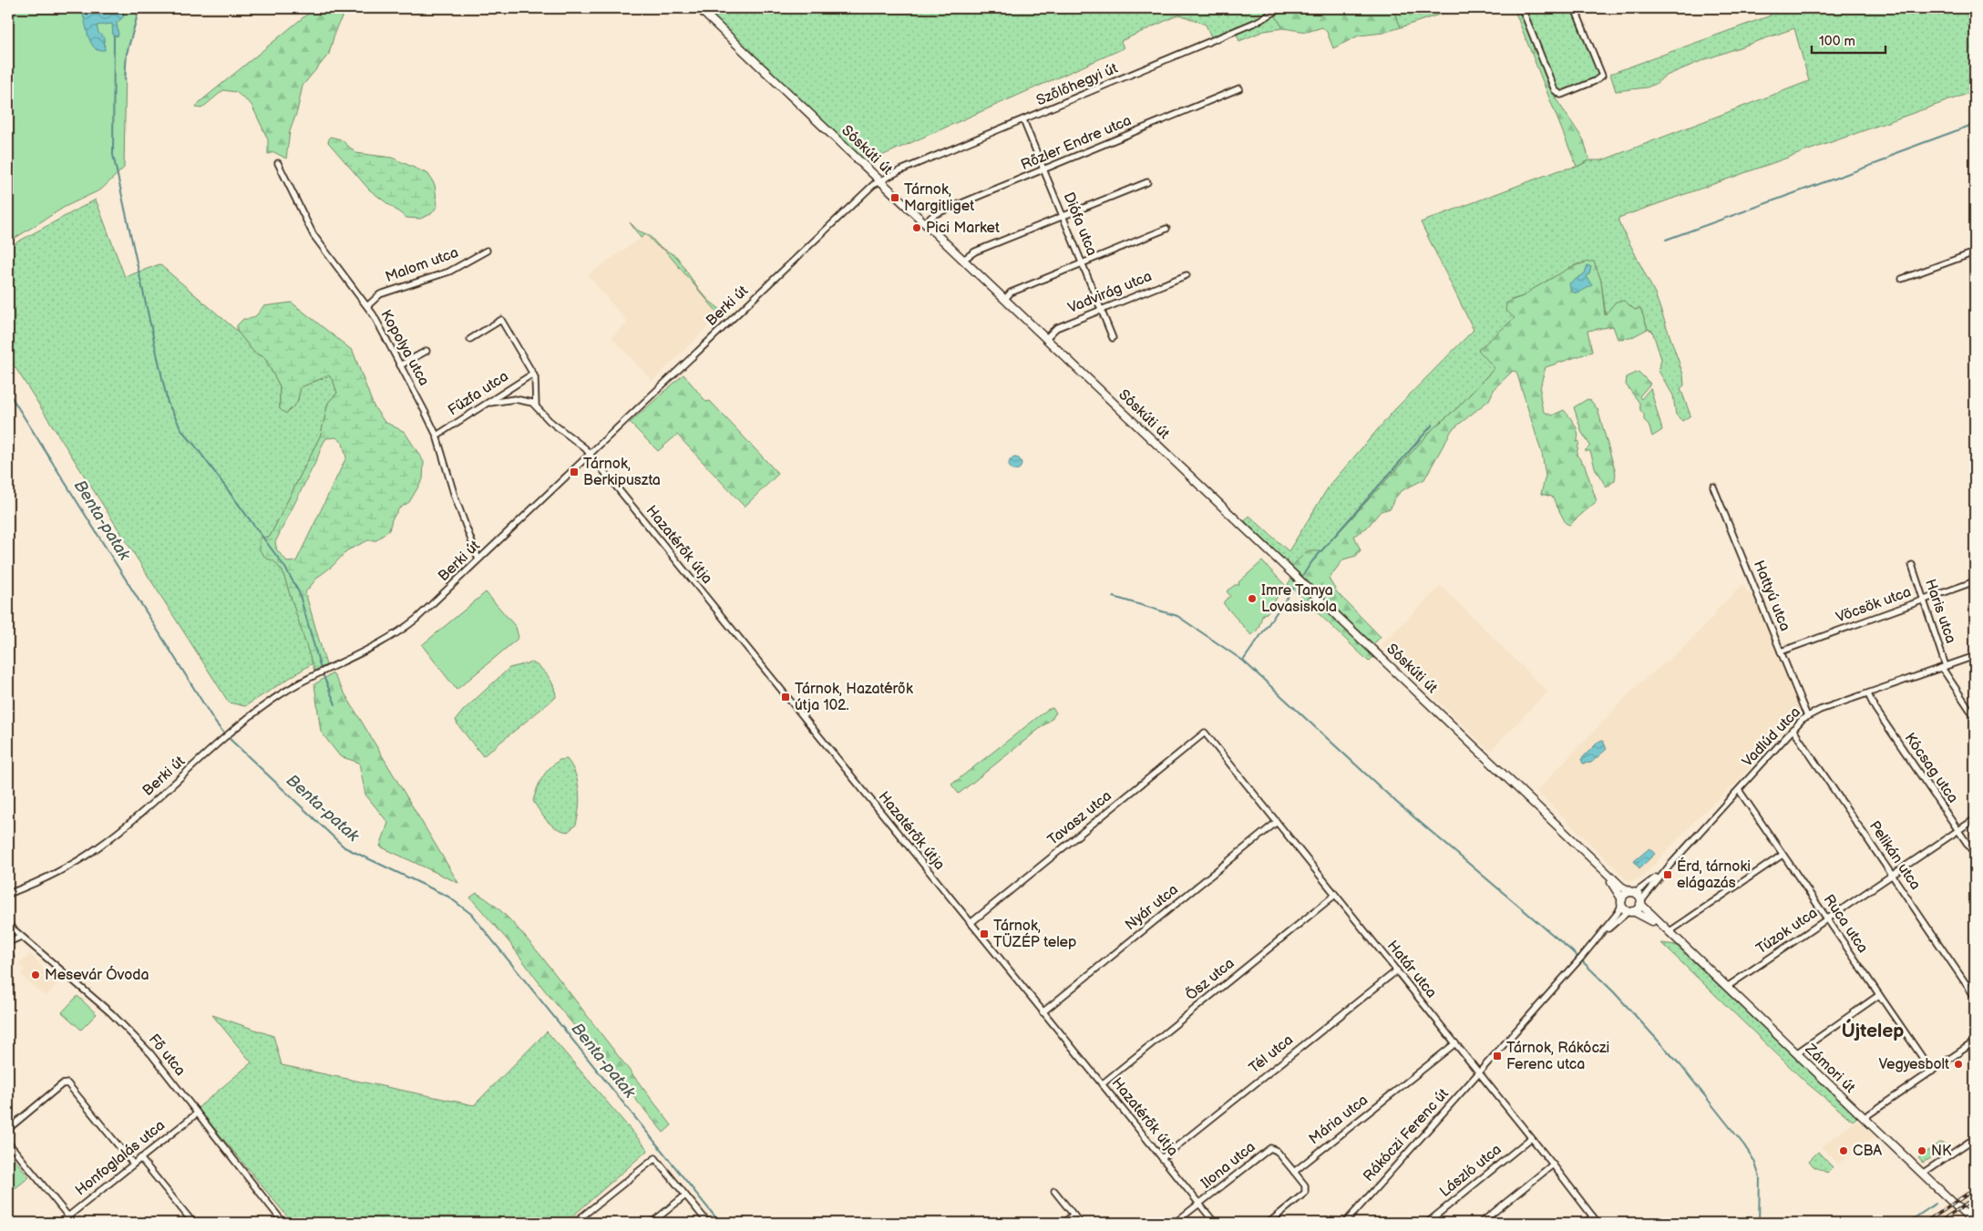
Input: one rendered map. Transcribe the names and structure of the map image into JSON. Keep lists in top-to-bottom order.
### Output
{
  "streets": {
    "main road": ["Sóskúti út", "Zámori út"],
    "street": [
      "Szőlőhegyi út",
      "Rőzler Endre utca",
      "Diófa utca",
      "Malom utca",
      "Vadvirág utca",
      "Berki út",
      "Kopolya utca",
      "Fűzfa utca",
      "Hazatérők útja",
      "Hattyú utca",
      "Vöcsök utca",
      "Haris utca",
      "Vadlúd utca",
      "Kócsag utca",
      "Tavasz utca",
      "Pelikán utca",
      "Nyár utca",
      "Ruca utca",
      "Túzok utca",
      "Határ utca",
      "Ősz utca",
      "Tél utca",
      "Fő utca",
      "Mária utca",
      "Rákóczi Ferenc út",
      "Honfoglalás utca",
      "Ilona utca",
      "László utca"
    ]
  },
  "crossings": [
    ["Szőlőhegyi út", "Sóskúti út"],
    ["Szőlőhegyi út", "Diófa utca"],
    ["Szőlőhegyi út", "Berki út"],
    ["Rőzler Endre utca", "Sóskúti út"],
    ["Rőzler Endre utca", "Diófa utca"],
    ["Sóskúti út", "Vadvirág utca"],
    ["Sóskúti út", "Berki út"],
    ["Sóskúti út", "Vadlúd utca"],
    ["Sóskúti út", "Zámori út"],
    ["Diófa utca", "Vadvirág utca"],
    ["Malom utca", "Kopolya utca"],
    ["Berki út", "Kopolya utca"],
    ["Berki út", "Hazatérők útja"],
    ["Kopolya utca", "Fűzfa utca"],
    ["Hazatérők útja", "Tavasz utca"],
    ["Hazatérők útja", "Nyár utca"],
    ["Hazatérők útja", "Ősz utca"],
    ["Hazatérők útja", "Tél utca"],
    ["Hazatérők útja", "Ilona utca"],
    ["Hattyú utca", "Vöcsök utca"],
    ["Hattyú utca", "Vadlúd utca"],
    ["Vöcsök utca", "Haris utca"],
    ["Haris utca", "Vadlúd utca"],
    ["Vadlúd utca", "Kócsag utca"],
    ["Vadlúd utca", "Pelikán utca"],
    ["Vadlúd utca", "Ruca utca"],
    ["Vadlúd utca", "Zámori út"],
    ["Kócsag utca", "Túzok utca"],
    ["Tavasz utca", "Határ utca"],
    ["Pelikán utca", "Túzok utca"],
    ["Nyár utca", "Határ utca"],
    ["Ruca utca", "Túzok utca"],
    ["Túzok utca", "Zámori út"],
    ["Határ utca", "Ősz utca"],
    ["Határ utca", "Tél utca"],
    ["Határ utca", "Mária utca"],
    ["Határ utca", "Rákóczi Ferenc út"],
    ["Határ utca", "László utca"],
    ["Fő utca", "Honfoglalás utca"],
    ["Mária utca", "Ilona utca"]
  ],
  "districts": ["Újtelep"],
  "water": ["Benta-patak"],
  "places": {
    "transit": [
      "Tárnok, Margitliget",
      "Tárnok, Berkipuszta",
      "Tárnok, Hazatérők útja 102.",
      "Érd, tárnoki elágazás",
      "Tárnok, TÜZÉP telep",
      "Tárnok, Rákóczi Ferenc utca"
    ],
    "other": [
      "Pici Market",
      "Imre Tanya Lovasiskola",
      "Mesevár Óvoda",
      "Vegyesbolt",
      "CBA",
      "NK"
    ]
  },
  "scale_bar": "100 m"
}
